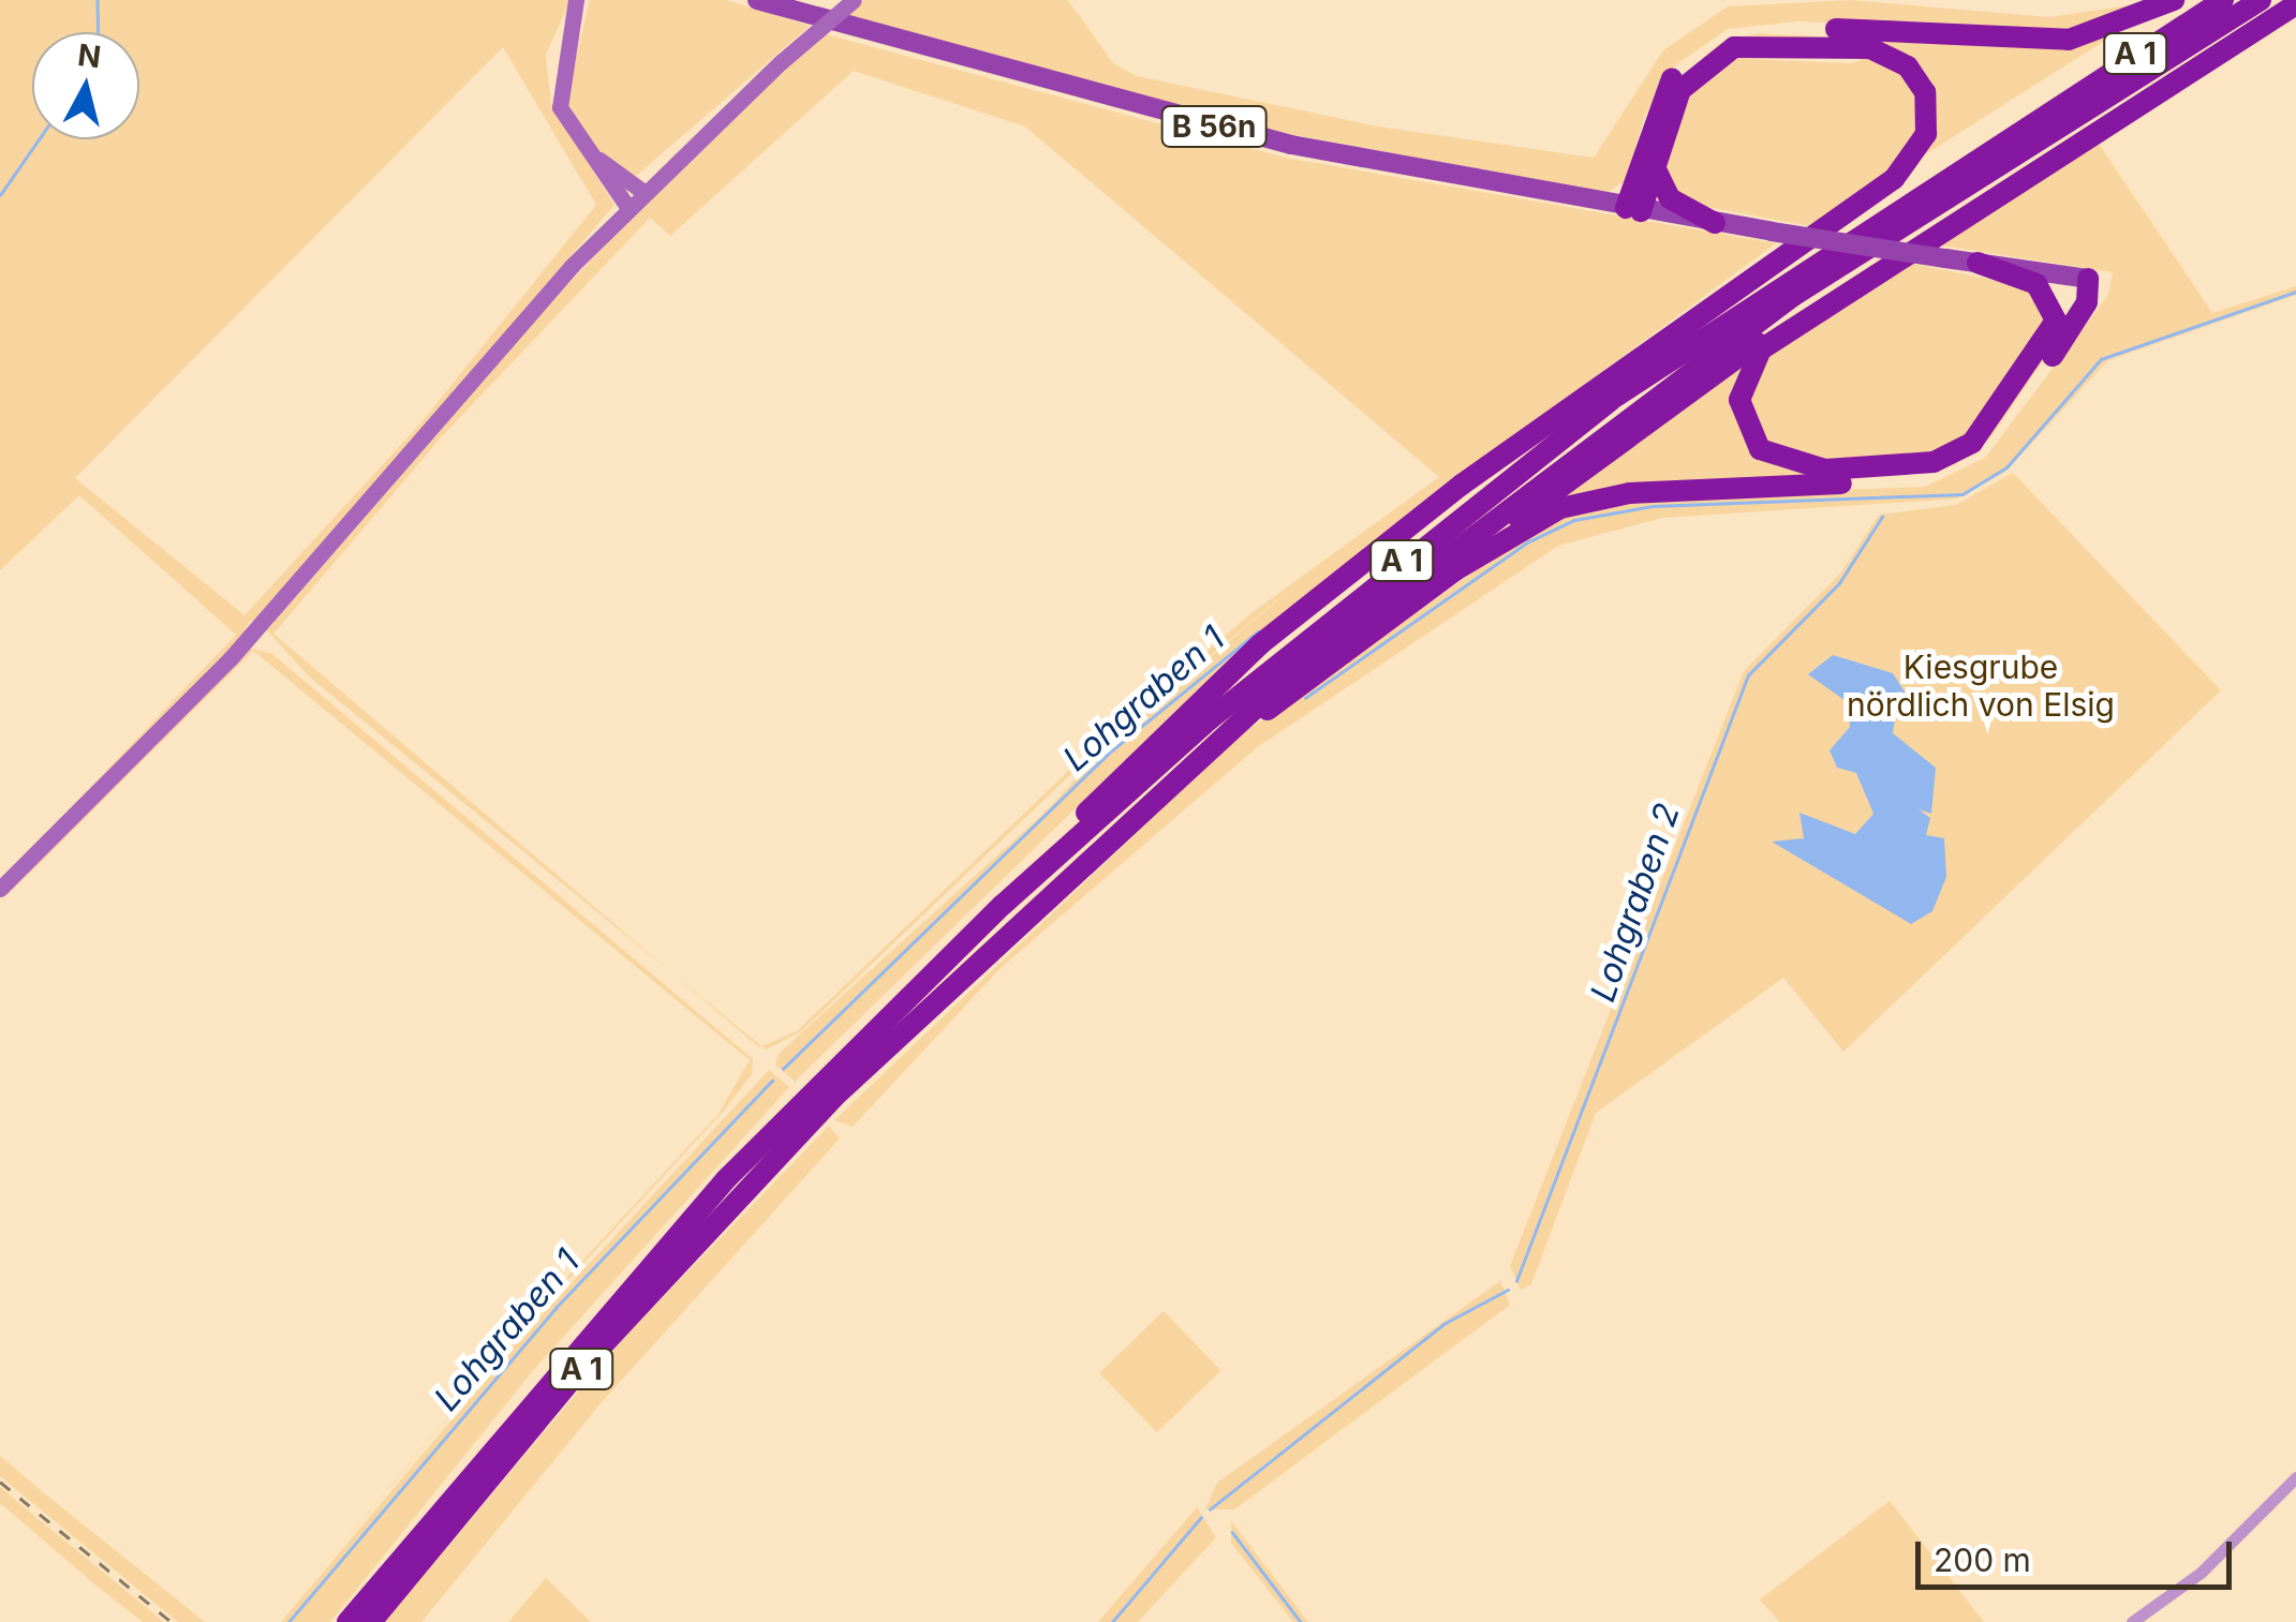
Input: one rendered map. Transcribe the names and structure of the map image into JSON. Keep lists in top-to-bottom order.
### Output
{
  "streets": {
    "highway": ["A 1"],
    "main road": ["B 56n"]
  },
  "water": ["Lohgraben 1", "Lohgraben 2"],
  "parks": ["Kiesgrube nördlich von Elsig"],
  "scale_bar": "200 m",
  "north": "top"
}
